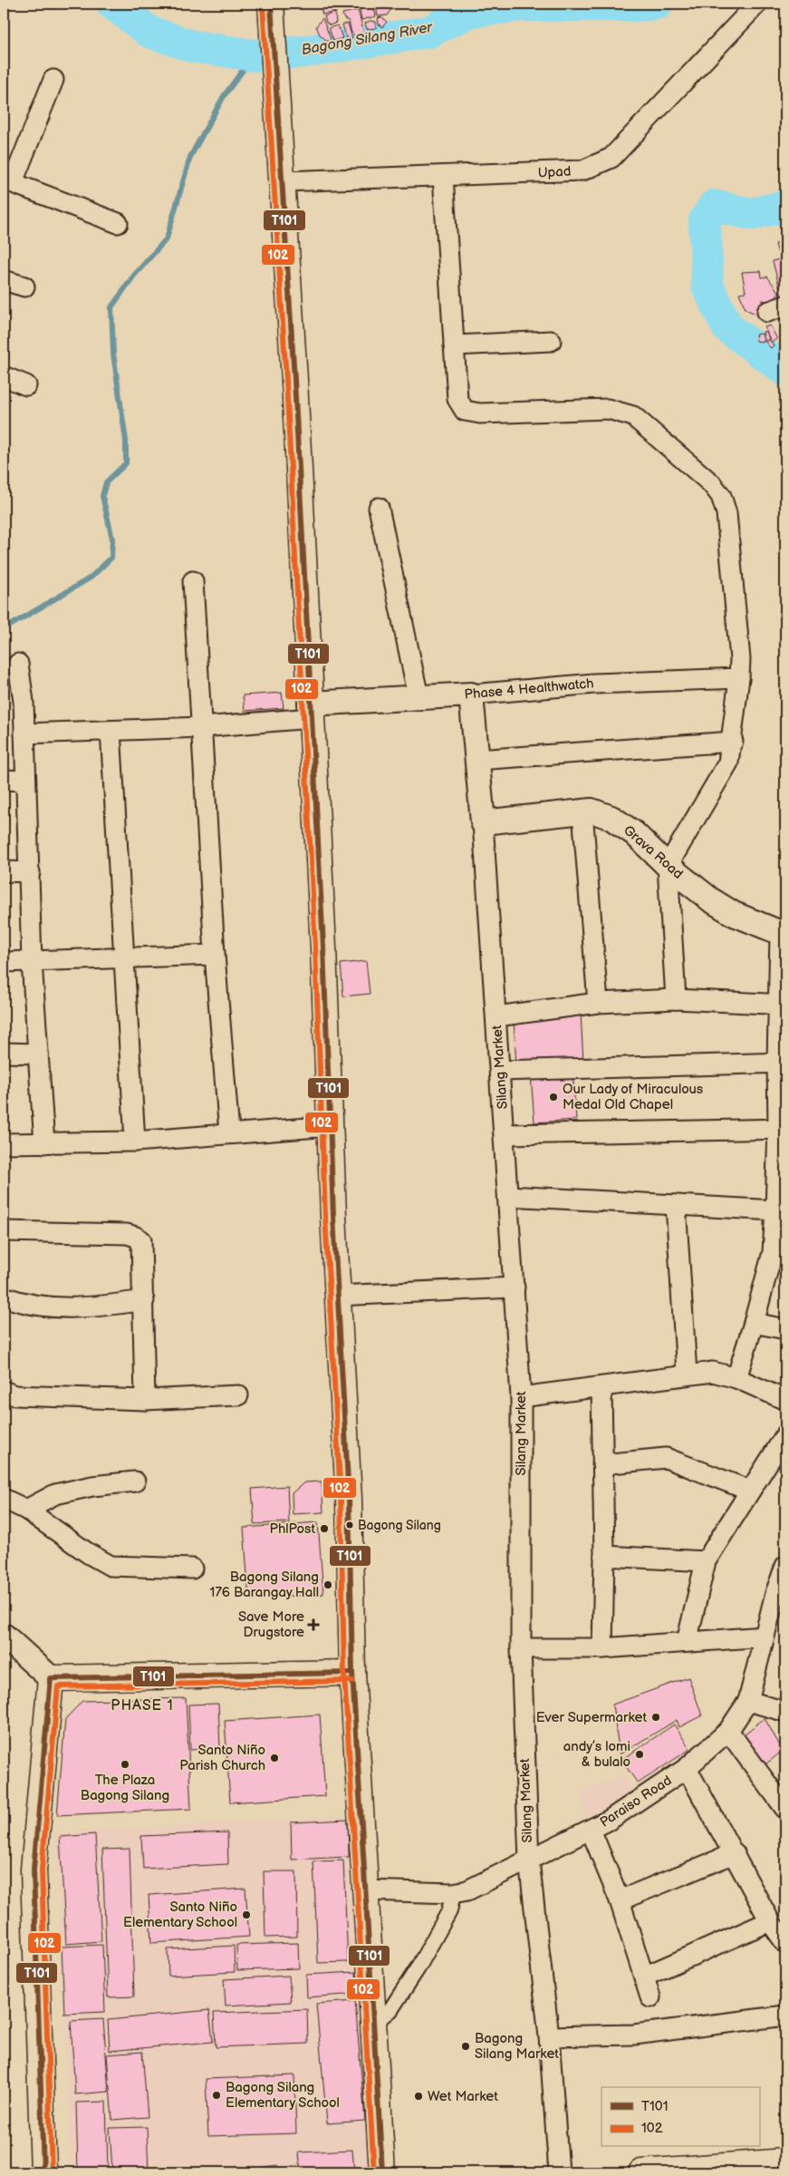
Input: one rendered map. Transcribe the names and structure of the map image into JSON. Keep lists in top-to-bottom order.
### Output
{
  "streets": {
    "street": [
      "Upad",
      "Phase 4 Healthwatch",
      "Grava Road",
      "Silang Market",
      "Paraiso Road"
    ]
  },
  "crossings": [
    ["Phase 4 Healthwatch", "Silang Market"],
    ["Grava Road", "Silang Market"],
    ["Silang Market", "Paraiso Road"]
  ],
  "districts": ["PHASE 1"],
  "water": ["Bagong Silang River"],
  "places": {
    "other": [
      "Our Lady of Miraculous Medal Old Chapel",
      "Bagong Silang",
      "PhlPost",
      "Bagong Silang 176 Barangay Hall",
      "Ever Supermarket",
      "andy’s lomi & bulalo",
      "Santo Niño Parish Church",
      "The Plaza Bagong Silang",
      "Santo Niño Elementary School",
      "Bagong Silang Market",
      "Bagong Silang Elementary School",
      "Wet Market"
    ],
    "health": ["Save More Drugstore"]
  },
  "lines": ["transit line T101", "transit line 102"],
  "legend": ["T101", "102"]
}
